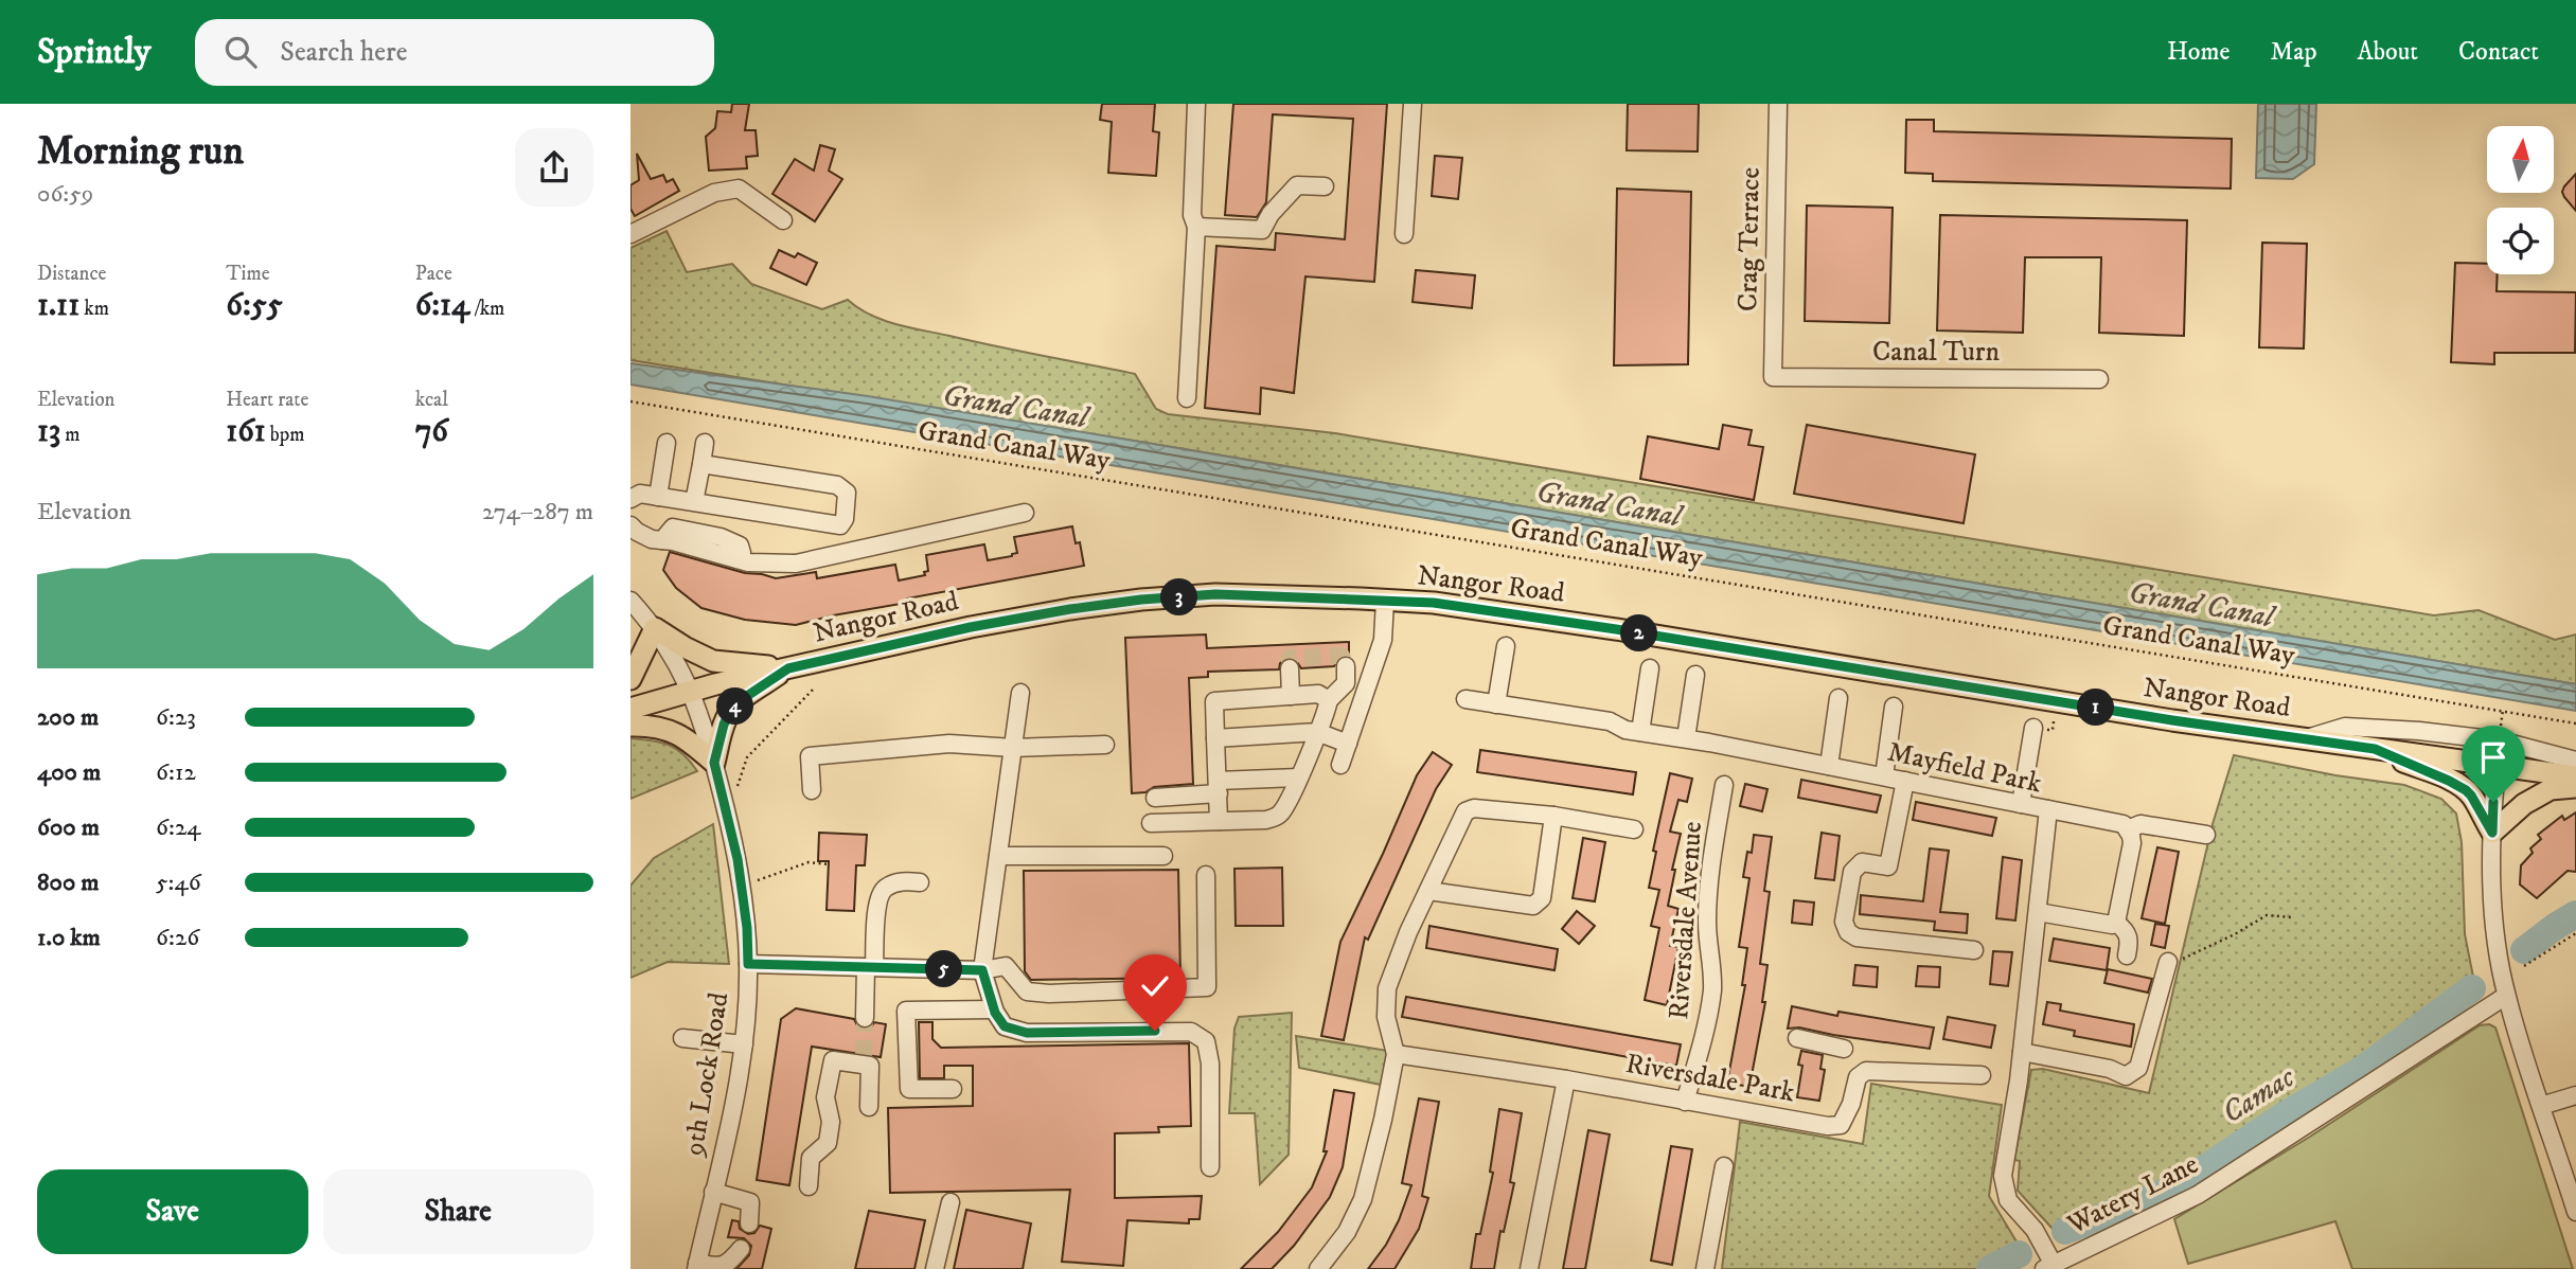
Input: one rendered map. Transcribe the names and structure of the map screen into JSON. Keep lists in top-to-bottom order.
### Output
{
  "streets": {
    "main road": ["Nangor Road"],
    "street": [
      "Crag Terrace",
      "Canal Turn",
      "Mayfield Park",
      "Riversdale Avenue",
      "9th Lock Road",
      "Riversdale Park",
      "Watery Lane"
    ],
    "path": ["Grand Canal Way"]
  },
  "crossings": [
    ["Crag Terrace", "Canal Turn"],
    ["Nangor Road", "9th Lock Road"],
    ["Mayfield Park", "Watery Lane"],
    ["Riversdale Avenue", "Riversdale Park"]
  ],
  "water": ["Grand Canal", "Camac"],
  "north": "top",
  "page": {
    "header": "Sprintly",
    "search": "Search here",
    "nav": [
      "Home",
      "Map",
      "About",
      "Contact"
    ],
    "heading": ["Morning run", "06:59"],
    "stats": [
      ["Distance", "1.11 km"],
      ["Time", "6:55"],
      ["Pace", "6:14 /km"],
      ["Elevation", "13 m"],
      ["Heart rate", "161 bpm"],
      ["kcal", "76"]
    ],
    "chart": ["Elevation", "274–287 m"],
    "pins": [
      "3",
      "2",
      "4",
      "1",
      "5"
    ],
    "list": [
      {
        "name": "200 m",
        "note": "6:23"
      },
      {
        "name": "400 m",
        "note": "6:12"
      },
      {
        "name": "600 m",
        "note": "6:24"
      },
      {
        "name": "800 m",
        "note": "5:46"
      },
      {
        "name": "1.0 km",
        "note": "6:26"
      }
    ],
    "buttons": ["Save", "Share"]
  }
}
